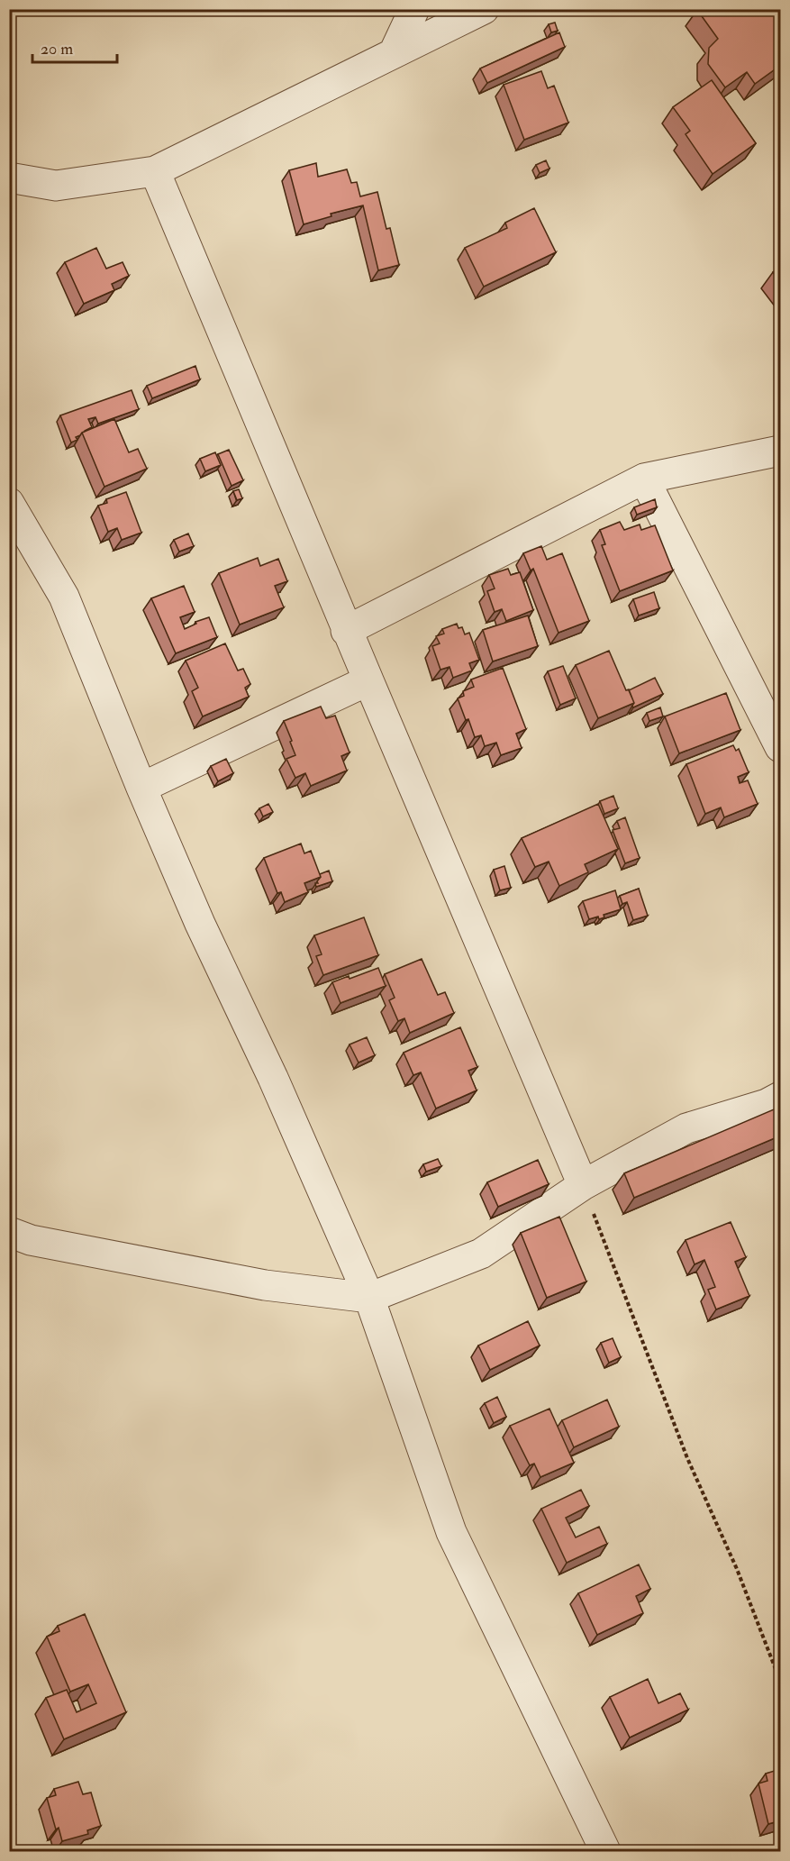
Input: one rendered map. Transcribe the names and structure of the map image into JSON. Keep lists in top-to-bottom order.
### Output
{
  "scale_bar": "20 m"
}
